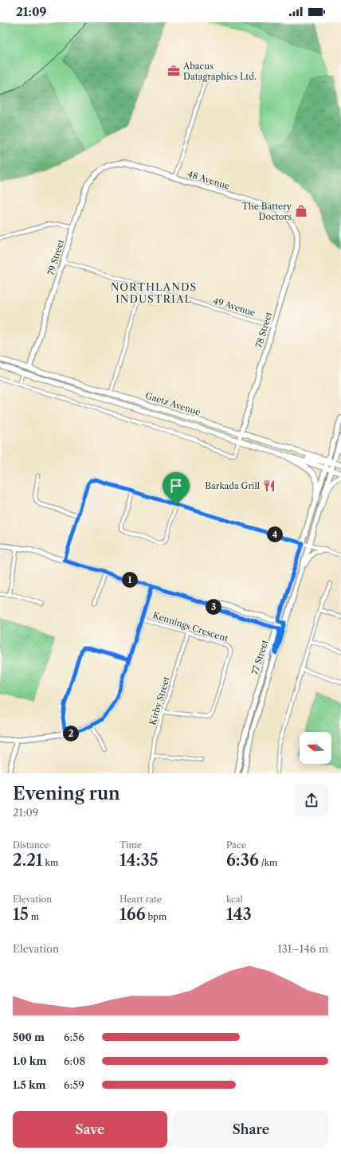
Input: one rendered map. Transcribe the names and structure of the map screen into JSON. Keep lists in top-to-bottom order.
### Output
{
  "streets": {
    "main road": ["Gaetz Avenue"],
    "street": [
      "48 Avenue",
      "79 Street",
      "49 Avenue",
      "78 Street",
      "Kennings Crescent",
      "77 Street",
      "Kirby Street"
    ]
  },
  "crossings": [
    ["48 Avenue", "79 Street"],
    ["48 Avenue", "78 Street"],
    ["79 Street", "49 Avenue"],
    ["79 Street", "Gaetz Avenue"],
    ["49 Avenue", "78 Street"],
    ["78 Street", "Gaetz Avenue"],
    ["Gaetz Avenue", "77 Street"],
    ["Kennings Crescent", "Kirby Street"]
  ],
  "districts": ["NORTHLANDS INDUSTRIAL"],
  "places": {
    "office": ["Abacus Datagraphics Ltd."],
    "shop": ["The Battery Doctors"],
    "restaurant": ["Barkada Grill"]
  },
  "north": "left",
  "page": {
    "status": "21:09",
    "pins": [
      "4",
      "1",
      "3",
      "2"
    ],
    "heading": ["Evening run", "21:09"],
    "stats": [
      ["Distance", "2.21 km"],
      ["Time", "14:35"],
      ["Pace", "6:36 /km"],
      ["Elevation", "15 m"],
      ["Heart rate", "166 bpm"],
      ["kcal", "143"]
    ],
    "chart": ["Elevation", "131–146 m"],
    "list": [
      {
        "name": "500 m",
        "note": "6:56"
      },
      {
        "name": "1.0 km",
        "note": "6:08"
      },
      {
        "name": "1.5 km",
        "note": "6:59"
      }
    ],
    "buttons": ["Save", "Share"]
  }
}
